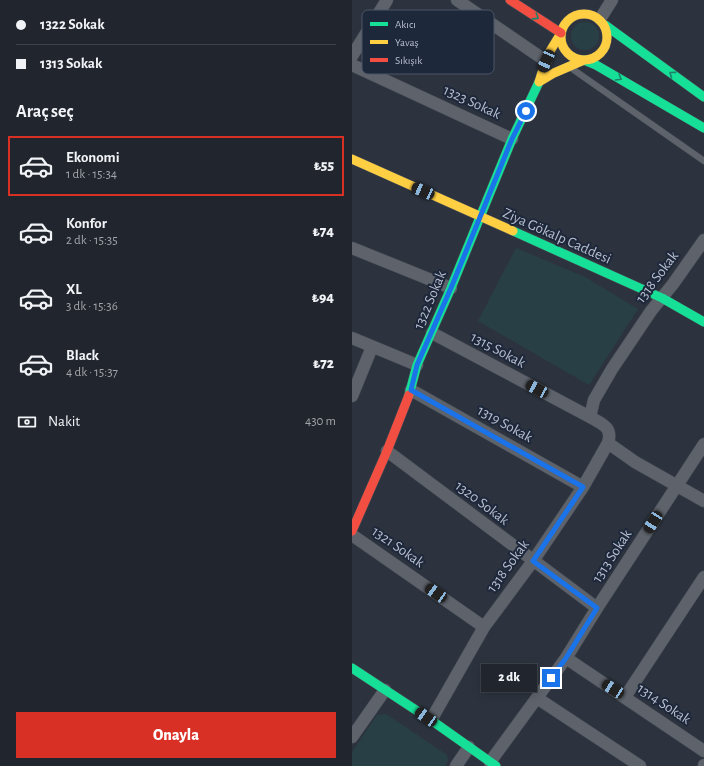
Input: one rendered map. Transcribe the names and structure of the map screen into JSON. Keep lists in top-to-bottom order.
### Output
{
  "streets": {
    "main road": ["Ziya Gökalp Caddesi", "1322 Sokak"],
    "street": [
      "1323 Sokak",
      "1318 Sokak",
      "1315 Sokak",
      "1319 Sokak",
      "1320 Sokak",
      "1321 Sokak",
      "1313 Sokak",
      "1314 Sokak"
    ]
  },
  "crossings": [
    ["1323 Sokak", "1322 Sokak"],
    ["Ziya Gökalp Caddesi", "1318 Sokak"],
    ["Ziya Gökalp Caddesi", "1322 Sokak"],
    ["1318 Sokak", "1315 Sokak"],
    ["1318 Sokak", "1319 Sokak"],
    ["1318 Sokak", "1320 Sokak"],
    ["1318 Sokak", "1321 Sokak"],
    ["1322 Sokak", "1315 Sokak"],
    ["1322 Sokak", "1319 Sokak"],
    ["1322 Sokak", "1320 Sokak"],
    ["1315 Sokak", "1313 Sokak"],
    ["1320 Sokak", "1313 Sokak"],
    ["1313 Sokak", "1314 Sokak"]
  ],
  "legend": ["Akıcı", "Yavaş", "Sıkışık"],
  "page": {
    "banner": ["1322 Sokak", "1313 Sokak"],
    "heading": "Araç seç",
    "list": [
      {
        "name": "Ekonomi",
        "note": "1 dk · 15:34",
        "value": "₺55"
      },
      {
        "name": "Konfor",
        "note": "2 dk · 15:35",
        "value": "₺74"
      },
      {
        "name": "XL",
        "note": "3 dk · 15:36",
        "value": "₺94"
      },
      {
        "name": "Black",
        "note": "4 dk · 15:37",
        "value": "₺72"
      }
    ],
    "pay": ["Nakit", "430 m"],
    "bubble": "2 dk",
    "buttons": "Onayla"
  }
}
